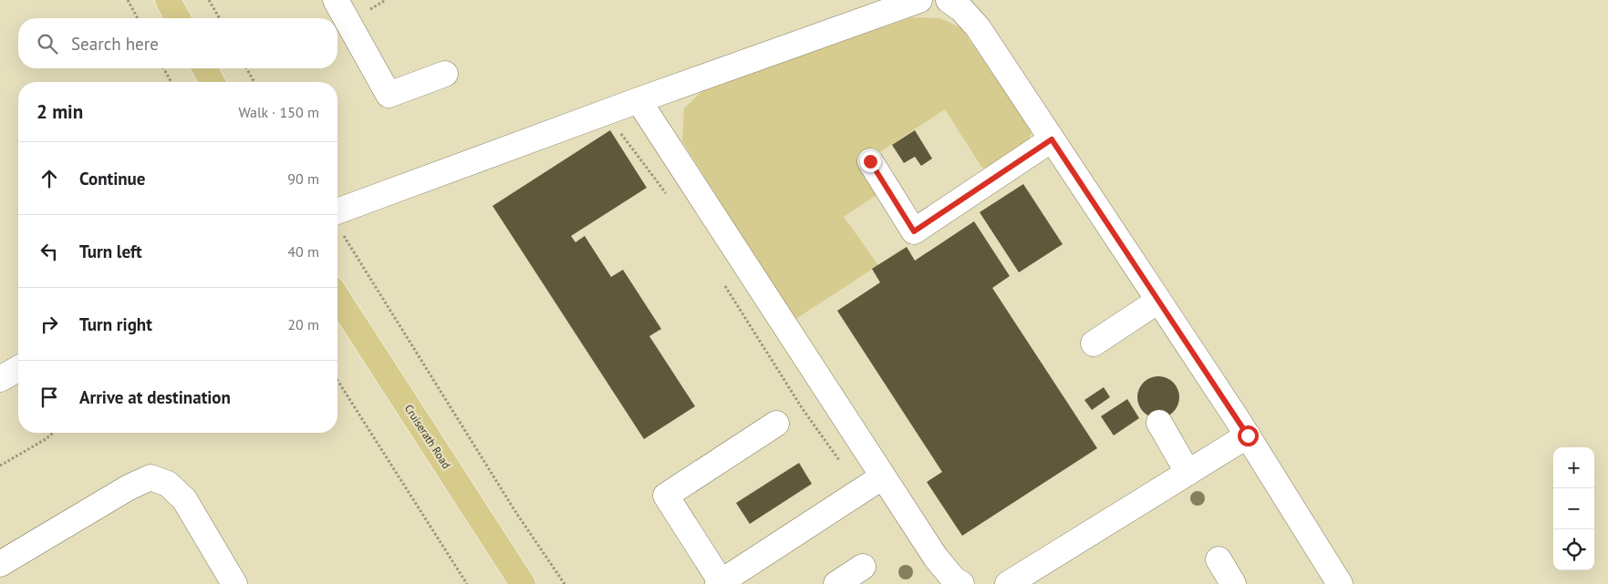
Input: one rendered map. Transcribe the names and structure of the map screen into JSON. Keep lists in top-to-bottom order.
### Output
{
  "streets": {
    "main road": ["Cruiserath Road"]
  },
  "page": {
    "search": "Search here",
    "heading": ["2 min", "Walk · 150 m"],
    "list": [
      ["Continue", "90 m"],
      ["Turn left", "40 m"],
      ["Turn right", "20 m"],
      "Arrive at destination"
    ],
    "map_buttons": ["+", "−"]
  }
}
